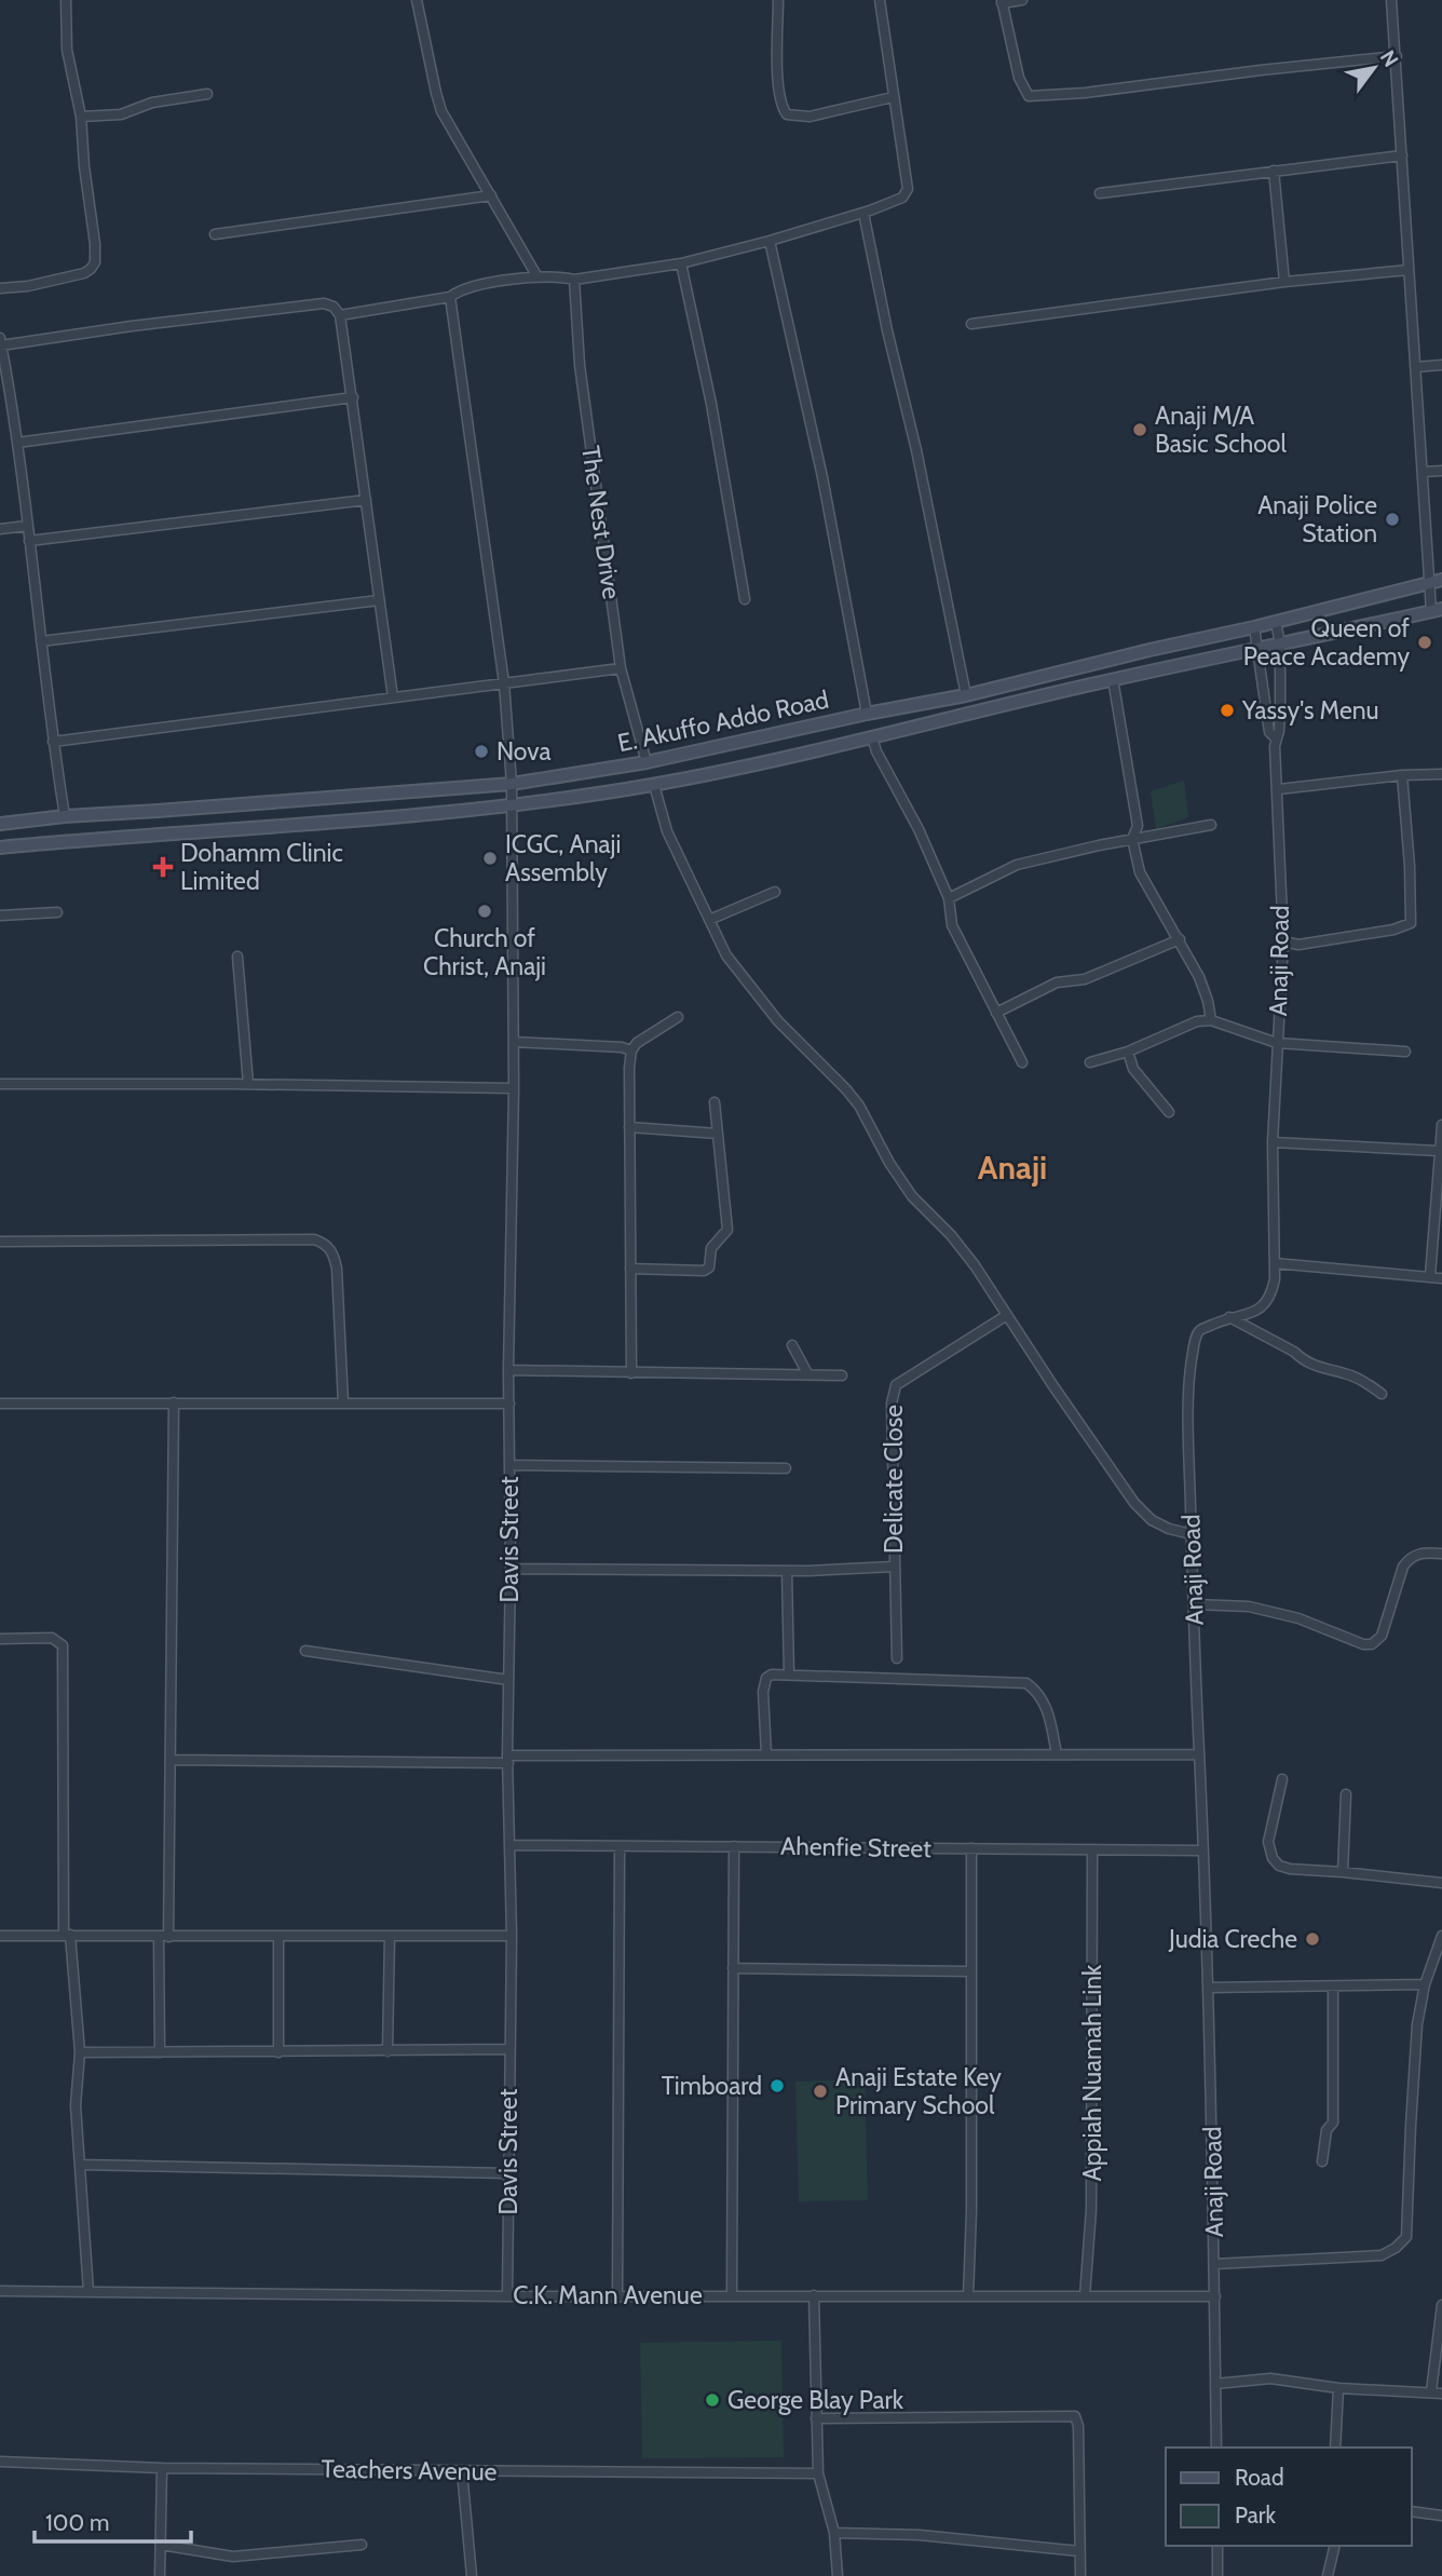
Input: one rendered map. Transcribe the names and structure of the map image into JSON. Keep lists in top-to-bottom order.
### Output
{
  "streets": {
    "main road": ["E. Akuffo Addo Road"],
    "street": [
      "The Nest Drive",
      "Anaji Road",
      "Delicate Close",
      "Davis Street",
      "Ahenfie Street",
      "Appiah Nuamah Link",
      "C.K. Mann Avenue",
      "Teachers Avenue"
    ]
  },
  "crossings": [
    ["The Nest Drive", "E. Akuffo Addo Road"],
    ["E. Akuffo Addo Road", "Anaji Road"],
    ["E. Akuffo Addo Road", "Davis Street"],
    ["Anaji Road", "Ahenfie Street"],
    ["Anaji Road", "C.K. Mann Avenue"],
    ["Davis Street", "Ahenfie Street"],
    ["Davis Street", "C.K. Mann Avenue"],
    ["Ahenfie Street", "Appiah Nuamah Link"],
    ["Appiah Nuamah Link", "C.K. Mann Avenue"]
  ],
  "districts": ["Anaji"],
  "places": {
    "other": [
      "Anaji M/A Basic School",
      "Anaji Police Station",
      "Queen of Peace Academy",
      "Yassy's Menu",
      "Nova",
      "ICGC, Anaji Assembly",
      "Church of Christ, Anaji",
      "Judia Creche",
      "Timboard",
      "Anaji Estate Key Primary School",
      "George Blay Park"
    ],
    "health": ["Dohamm Clinic Limited"]
  },
  "legend": ["Road", "Park"],
  "scale_bar": "100 m",
  "north": "top right"
}
